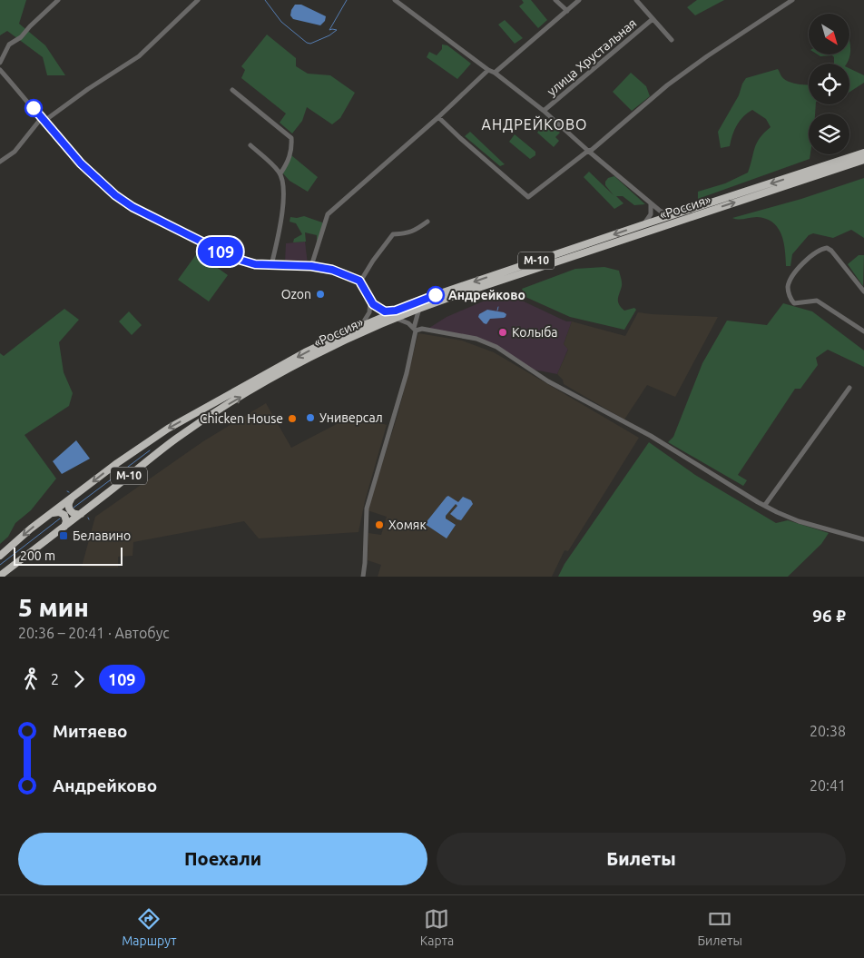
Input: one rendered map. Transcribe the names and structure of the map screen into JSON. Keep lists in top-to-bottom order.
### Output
{
  "streets": {
    "highway": ["«Россия»", "М-10"],
    "street": ["улица Хрустальная"]
  },
  "districts": ["АНДРЕЙКОВО"],
  "places": {
    "other": [
      "Ozon",
      "Андрейково",
      "Колыба",
      "Универсал",
      "Chicken House",
      "Хомяк"
    ],
    "transit": ["Белавино"]
  },
  "lines": ["bus line 109"],
  "scale_bar": "200 m",
  "north": "bottom right",
  "page": {
    "on_map": "109",
    "scale": "200 m",
    "heading": ["5 мин", "20:36 – 20:41 · Автобус", "96 ₽"],
    "legs": ["2", "109"],
    "list": [
      {
        "name": "Митяево",
        "value": "20:38"
      },
      {
        "name": "Андрейково",
        "value": "20:41"
      }
    ],
    "buttons": ["Поехали", "Билеты"],
    "tabs": ["Маршрут", "Карта", "Билеты"]
  }
}
